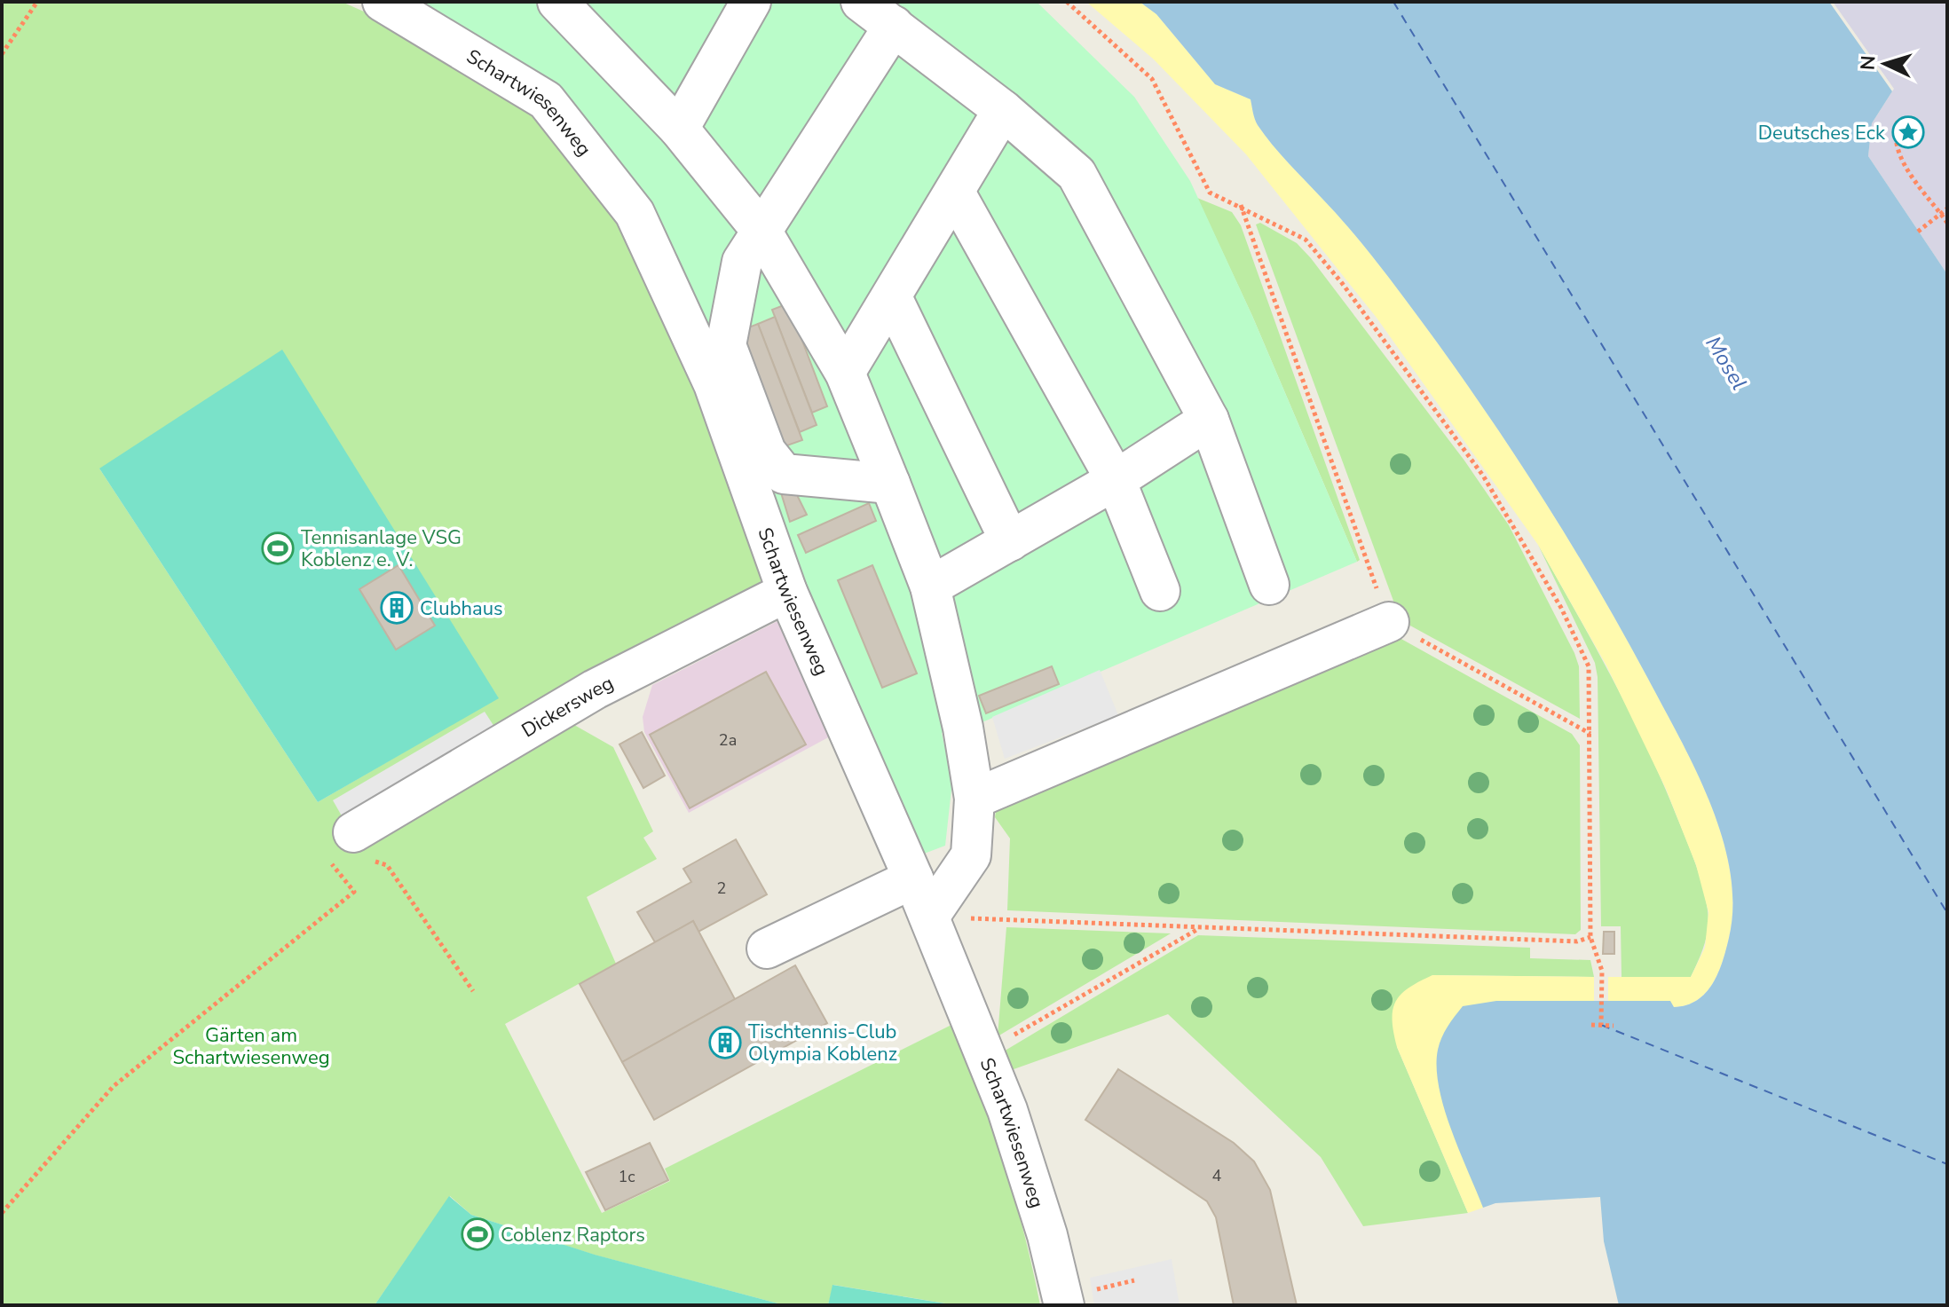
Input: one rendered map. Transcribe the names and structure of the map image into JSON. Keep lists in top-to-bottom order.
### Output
{
  "streets": {
    "street": ["Schartwiesenweg", "Dickersweg"]
  },
  "crossings": [
    ["Schartwiesenweg", "Dickersweg"]
  ],
  "water": ["Mosel"],
  "parks": ["Gärten am Schartwiesenweg"],
  "places": {
    "place": ["Deutsches Eck"],
    "sports": ["Tennisanlage VSG Koblenz e. V.", "Coblenz Raptors"],
    "building": ["Clubhaus", "Tischtennis-Club Olympia Koblenz"]
  },
  "house_numbers": [
    "2a",
    "2",
    "4",
    "1c"
  ],
  "north": "left"
}
